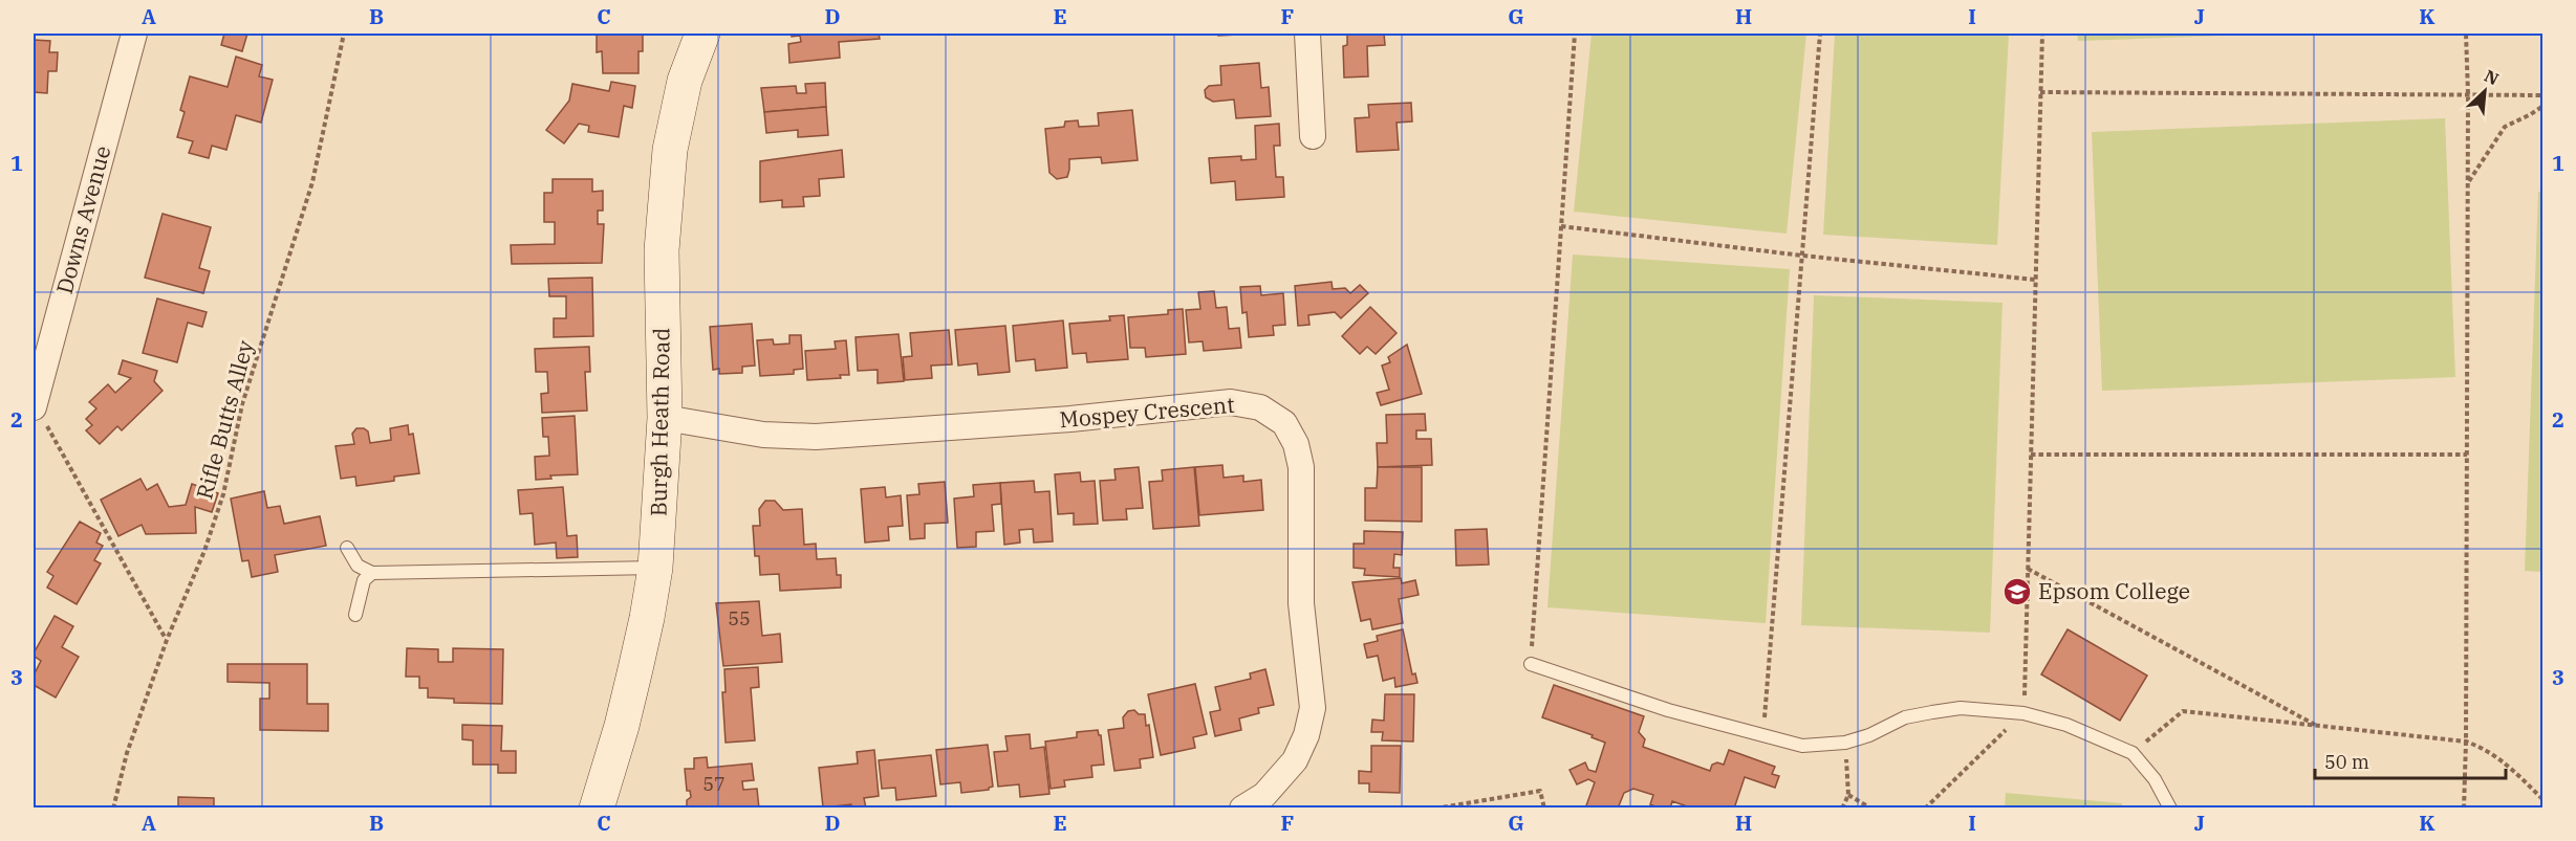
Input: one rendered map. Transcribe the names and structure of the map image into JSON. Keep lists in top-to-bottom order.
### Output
{
  "streets": {
    "main road": ["Burgh Heath Road"],
    "street": ["Downs Avenue", "Mospey Crescent"],
    "path": ["Rifle Butts Alley"]
  },
  "crossings": [
    ["Mospey Crescent", "Burgh Heath Road"]
  ],
  "places": {
    "school or university": ["Epsom College"]
  },
  "house_numbers": ["55", "57"],
  "scale_bar": "50 m",
  "north": "top right",
  "grid": {
    "columns": [
      "A",
      "B",
      "C",
      "D",
      "E",
      "F",
      "G",
      "H",
      "I",
      "J",
      "K"
    ],
    "rows": ["1", "2", "3"]
  }
}
